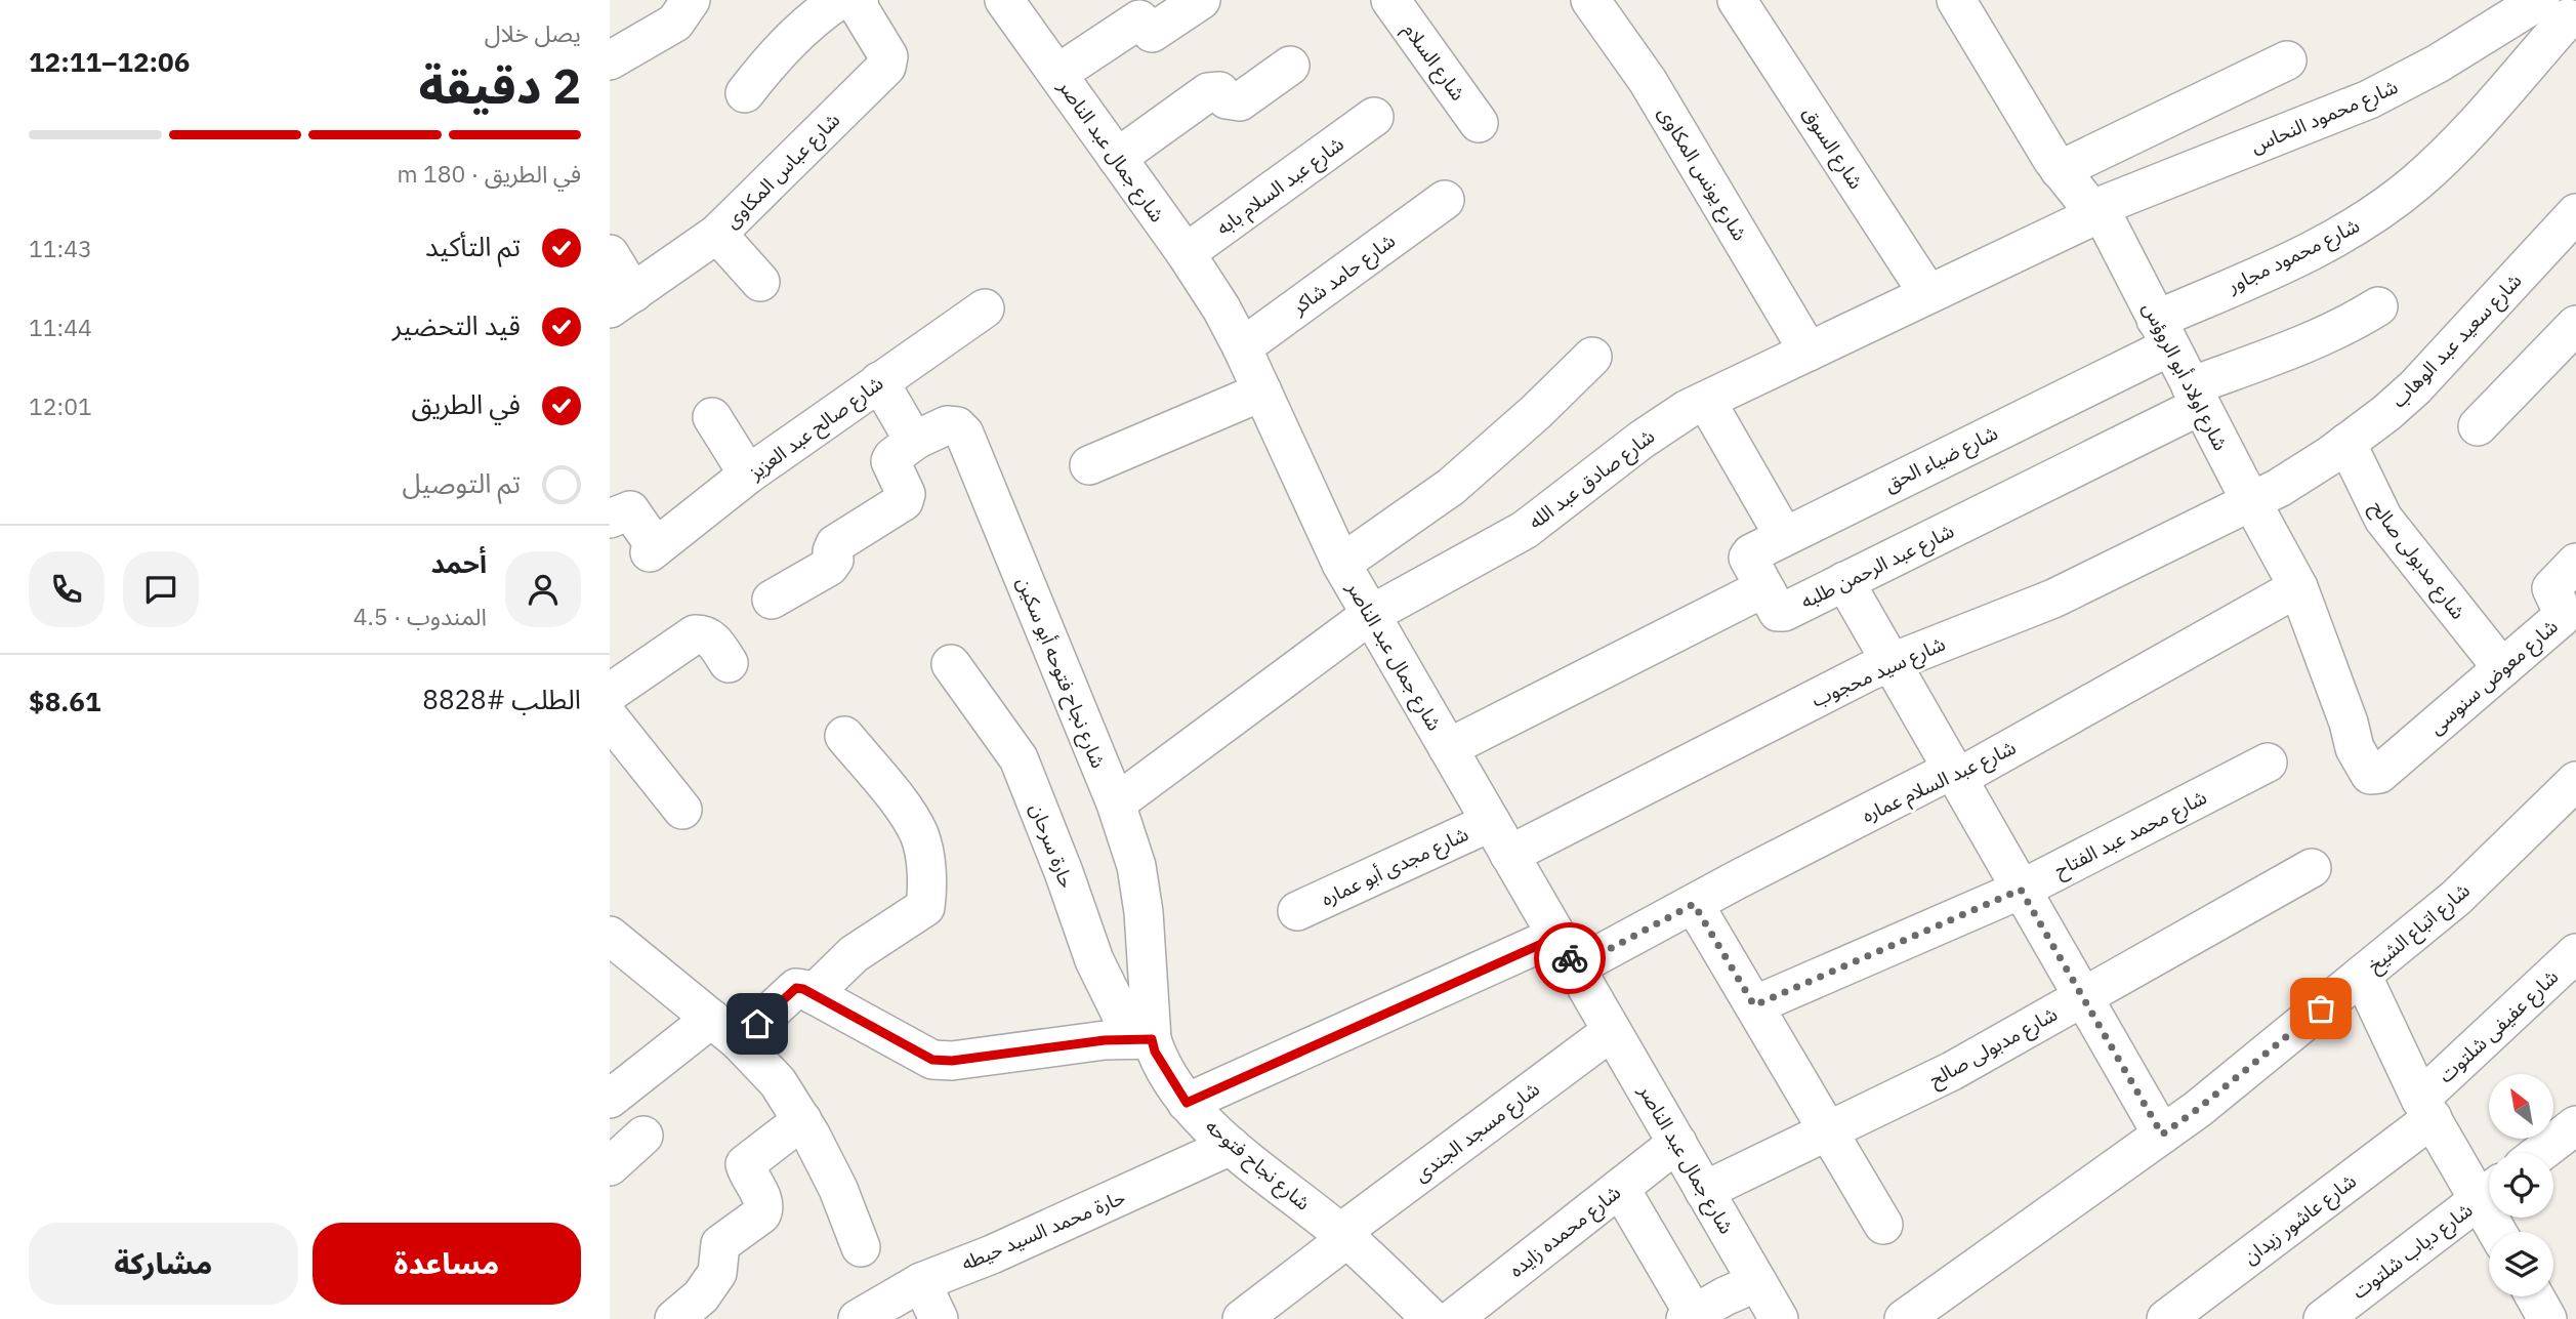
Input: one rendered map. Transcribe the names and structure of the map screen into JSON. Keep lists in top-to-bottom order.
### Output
{
  "streets": {
    "street": [
      "شارع السلام",
      "شارع محمود النحاس",
      "شارع السوق",
      "شارع جمال عبد الناصر",
      "شارع عباس المكاوى",
      "شارع يونس المكاوى",
      "شارع عبد السلام بابه",
      "شارع محمود مجاور",
      "شارع حامد شاكر",
      "شارع سعيد عبد الوهاب",
      "شارع اولاد أبو الروؤس",
      "شارع صالح عبد العزيز",
      "شارع ضياء الحق",
      "شارع صادق عبد الله",
      "شارع مدبولى صالح",
      "شارع عبد الرحمن طلبه",
      "شارع سيد محجوب",
      "شارع نجاح فتوحه أبو سكين",
      "شارع معوض سنوسى",
      "شارع عبد السلام عماره",
      "شارع محمد عبد الفتاح",
      "حارة سرحان",
      "شارع مجدى أبو عماره",
      "شارع اتباع الشيخ",
      "شارع عفيفى شلتوت",
      "شارع مسجد الجندى",
      "شارع نجاح فتوحه",
      "شارع عاشور زيدان",
      "حارة محمد السيد حيطه",
      "شارع محمده زايده",
      "شارع دياب شلتوت"
    ]
  },
  "crossings": [
    ["شارع محمود النحاس", "شارع محمود مجاور"],
    ["شارع محمود النحاس", "شارع اولاد أبو الروؤس"],
    ["شارع محمود النحاس", "شارع صادق عبد الله"],
    ["شارع السوق", "شارع صادق عبد الله"],
    ["شارع جمال عبد الناصر", "شارع عبد السلام بابه"],
    ["شارع جمال عبد الناصر", "شارع حامد شاكر"],
    ["شارع جمال عبد الناصر", "شارع صادق عبد الله"],
    ["شارع جمال عبد الناصر", "شارع مدبولى صالح"],
    ["شارع جمال عبد الناصر", "شارع سيد محجوب"],
    ["شارع جمال عبد الناصر", "شارع عبد السلام عماره"],
    ["شارع جمال عبد الناصر", "شارع مجدى أبو عماره"],
    ["شارع جمال عبد الناصر", "شارع مسجد الجندى"],
    ["شارع جمال عبد الناصر", "شارع محمده زايده"],
    ["شارع يونس المكاوى", "شارع صادق عبد الله"],
    ["شارع محمود مجاور", "شارع اولاد أبو الروؤس"],
    ["شارع محمود مجاور", "شارع ضياء الحق"],
    ["شارع سعيد عبد الوهاب", "شارع اولاد أبو الروؤس"],
    ["شارع سعيد عبد الوهاب", "شارع مدبولى صالح"],
    ["شارع سعيد عبد الوهاب", "شارع سيد محجوب"],
    ["شارع اولاد أبو الروؤس", "شارع ضياء الحق"],
    ["شارع اولاد أبو الروؤس", "شارع صادق عبد الله"],
    ["شارع اولاد أبو الروؤس", "شارع عبد الرحمن طلبه"],
    ["شارع اولاد أبو الروؤس", "شارع سيد محجوب"],
    ["شارع اولاد أبو الروؤس", "شارع معوض سنوسى"],
    ["شارع اولاد أبو الروؤس", "شارع عبد السلام عماره"],
    ["شارع ضياء الحق", "شارع عبد الرحمن طلبه"],
    ["شارع صادق عبد الله", "شارع نجاح فتوحه أبو سكين"],
    ["شارع مدبولى صالح", "شارع معوض سنوسى"],
    ["شارع نجاح فتوحه أبو سكين", "حارة سرحان"],
    ["شارع نجاح فتوحه أبو سكين", "شارع نجاح فتوحه"],
    ["شارع عبد السلام عماره", "شارع نجاح فتوحه"],
    ["حارة سرحان", "شارع نجاح فتوحه"],
    ["شارع عفيفى شلتوت", "شارع عاشور زيدان"],
    ["شارع مسجد الجندى", "شارع نجاح فتوحه"],
    ["شارع نجاح فتوحه", "حارة محمد السيد حيطه"]
  ],
  "north": "top left",
  "page": {
    "heading": ["2 دقيقة", "يصل خلال", "12:06–12:11"],
    "panel": [
      "أحمد",
      "المندوب · 4.5",
      "الطلب #8828",
      "$8.61"
    ],
    "bar": "في الطريق · 180 m",
    "list": [
      ["تم التأكيد", "11:43"],
      ["قيد التحضير", "11:44"],
      ["في الطريق", "12:01"],
      "تم التوصيل"
    ],
    "buttons": ["مساعدة", "مشاركة"]
  }
}
